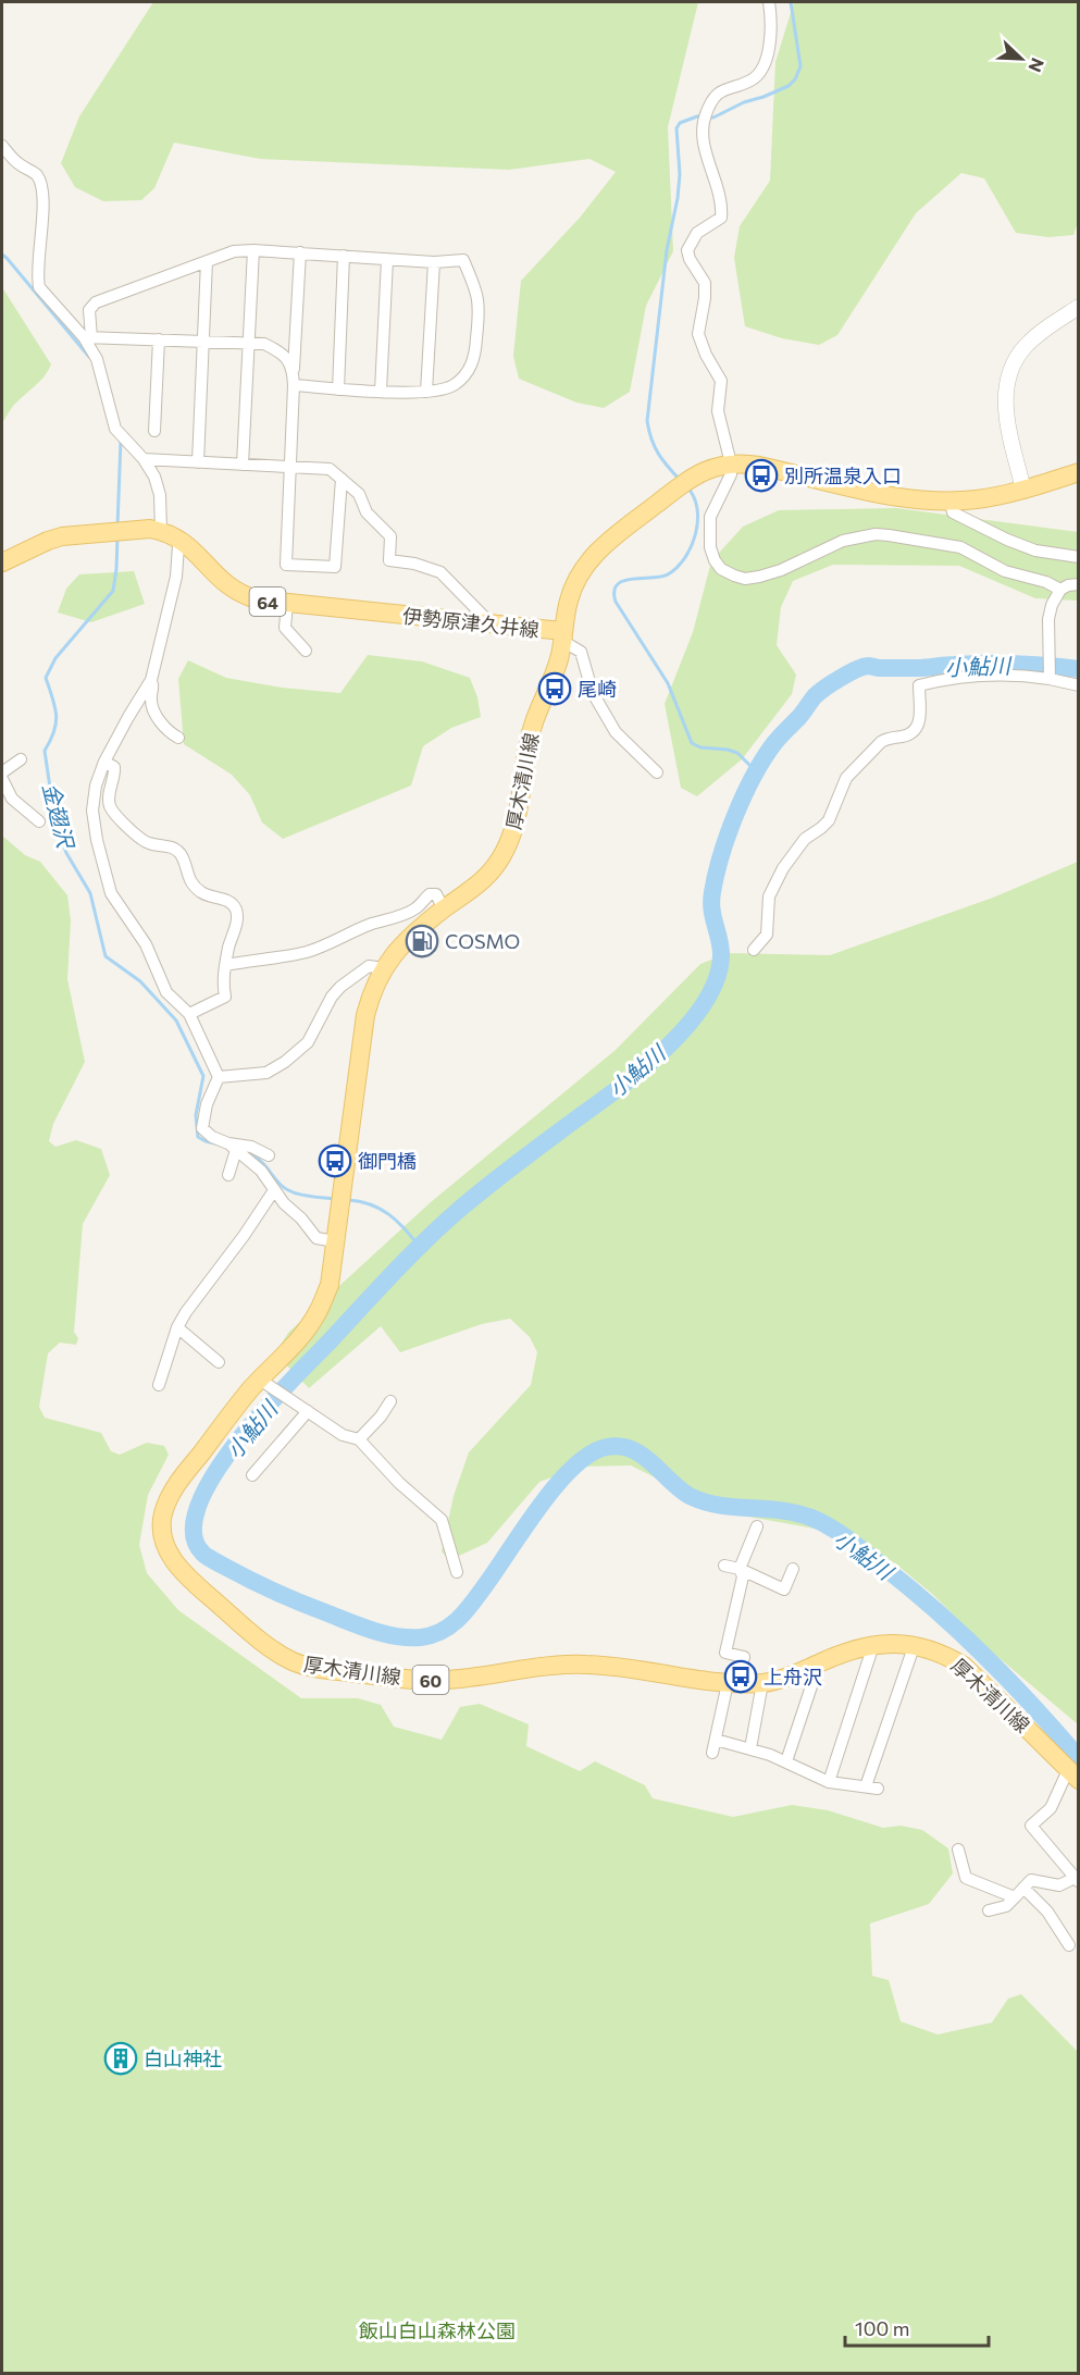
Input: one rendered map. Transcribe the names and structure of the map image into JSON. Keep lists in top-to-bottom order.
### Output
{
  "streets": {
    "main road": [
      "64",
      "伊勢原津久井線",
      "厚木清川線",
      "60"
    ]
  },
  "crossings": [
    ["伊勢原津久井線", "厚木清川線"]
  ],
  "water": ["小鮎川", "金翅沢"],
  "parks": ["飯山白山森林公園"],
  "places": {
    "bus stop": [
      "別所温泉入口",
      "尾崎",
      "御門橋",
      "上舟沢"
    ],
    "fuel station": ["COSMO"],
    "building": ["白山神社"]
  },
  "scale_bar": "100 m",
  "north": "bottom right"
}
